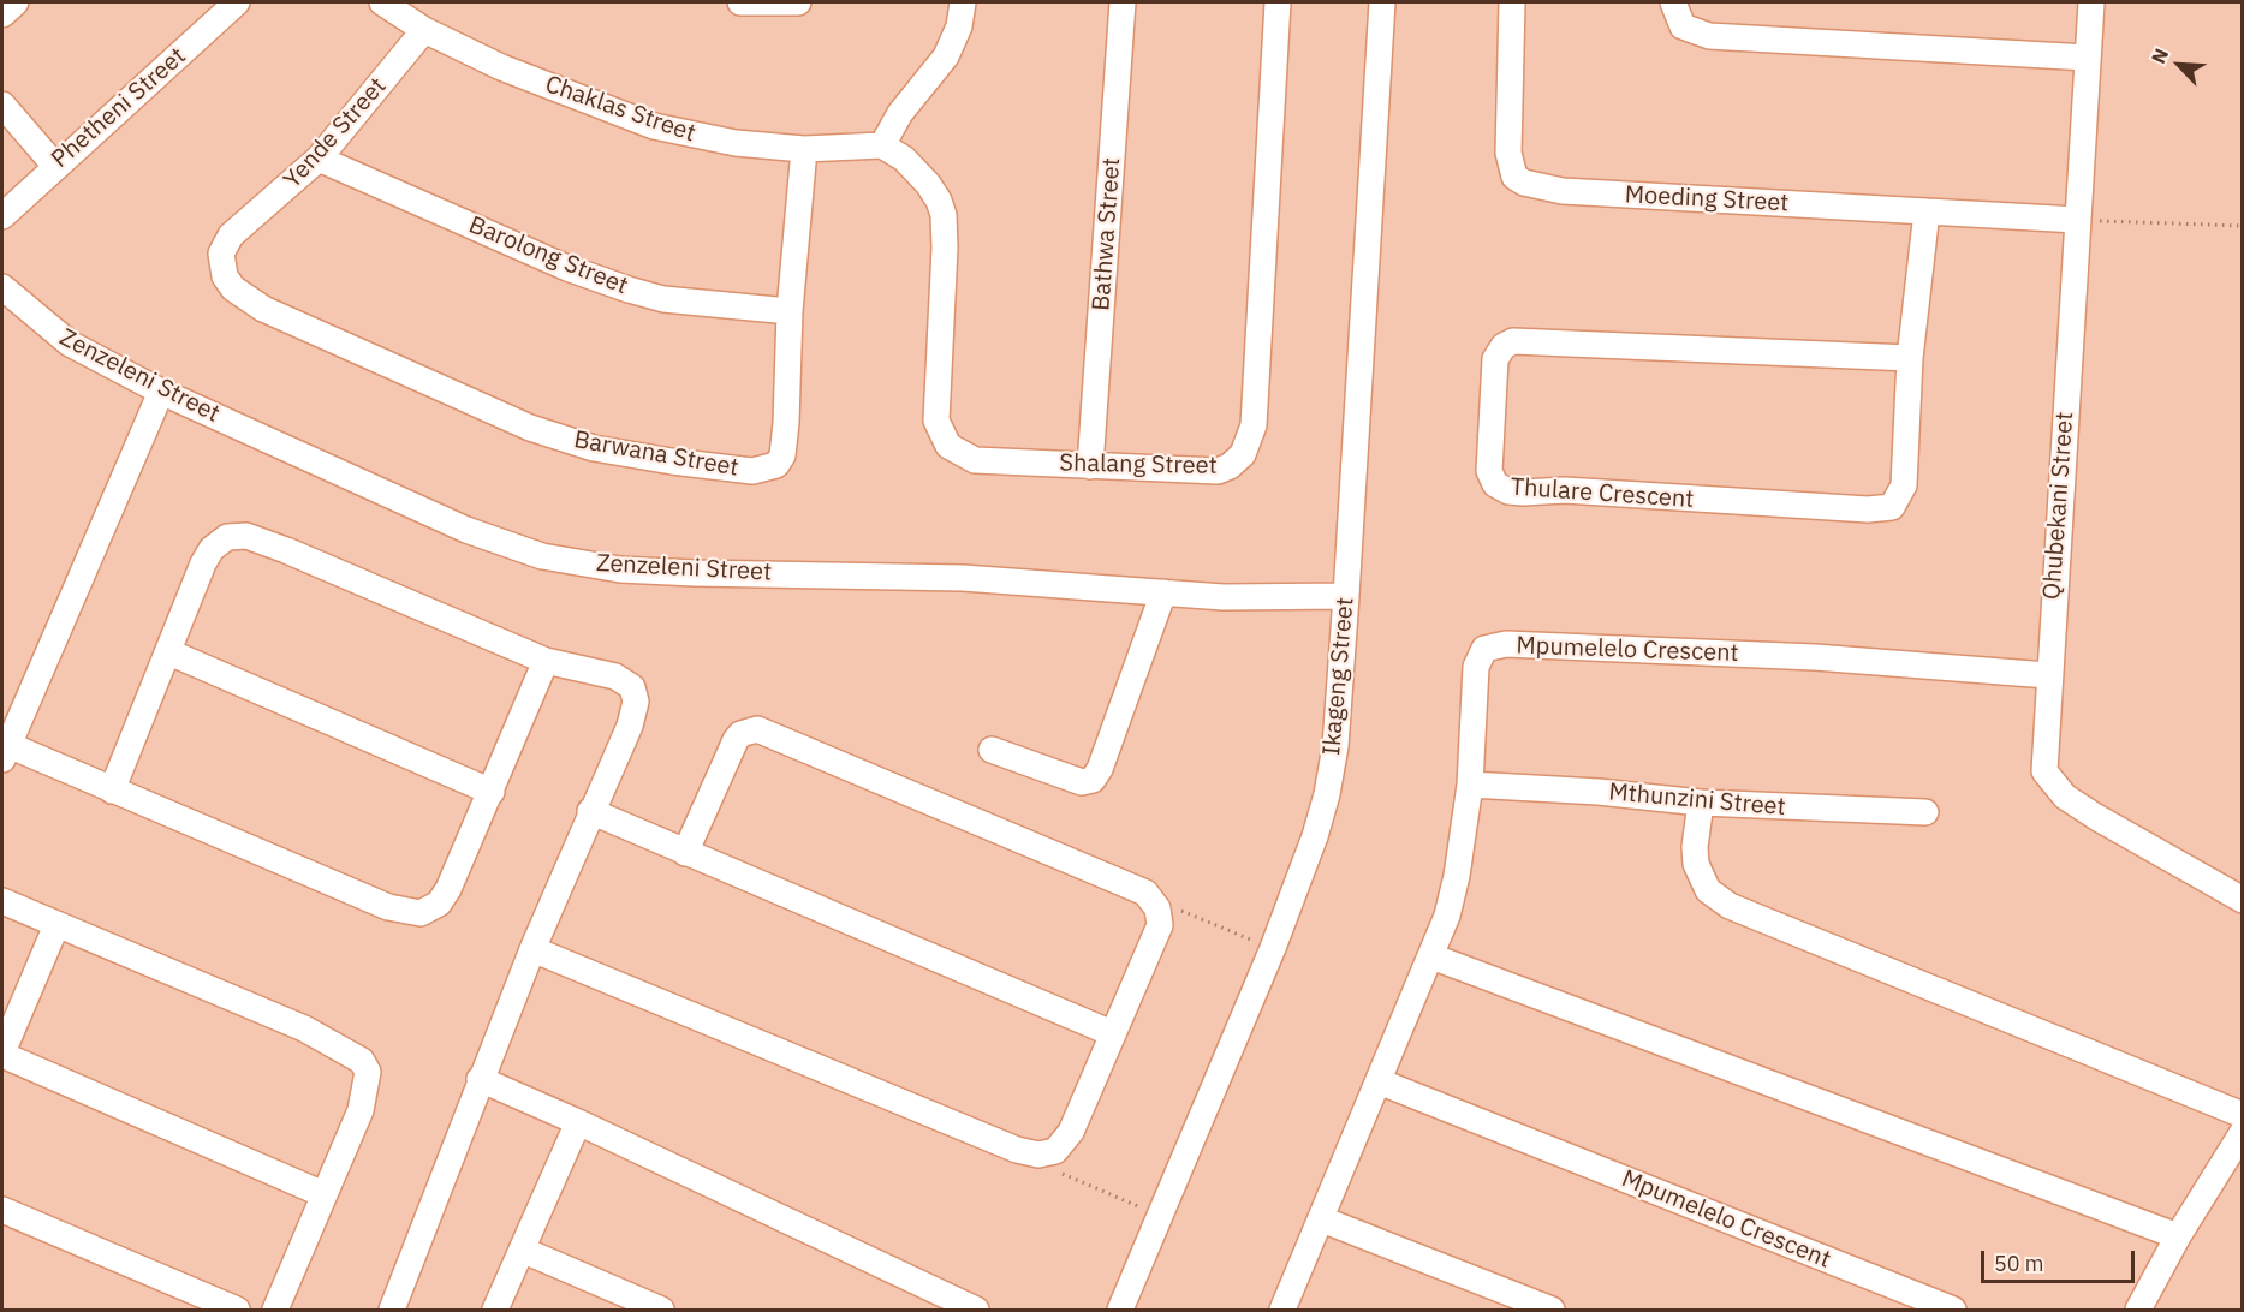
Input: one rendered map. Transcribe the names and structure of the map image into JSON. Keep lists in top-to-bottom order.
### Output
{
  "streets": {
    "street": [
      "Phetheni Street",
      "Chaklas Street",
      "Yende Street",
      "Moeding Street",
      "Bathwa Street",
      "Barolong Street",
      "Zenzeleni Street",
      "Barwana Street",
      "Shalang Street",
      "Thulare Crescent",
      "Qhubekani Street",
      "Mpumelelo Crescent",
      "Ikageng Street",
      "Mthunzini Street"
    ]
  },
  "crossings": [
    ["Chaklas Street", "Yende Street"],
    ["Chaklas Street", "Barwana Street"],
    ["Chaklas Street", "Shalang Street"],
    ["Yende Street", "Barolong Street"],
    ["Yende Street", "Barwana Street"],
    ["Moeding Street", "Thulare Crescent"],
    ["Moeding Street", "Qhubekani Street"],
    ["Bathwa Street", "Shalang Street"],
    ["Barolong Street", "Barwana Street"],
    ["Zenzeleni Street", "Ikageng Street"],
    ["Qhubekani Street", "Mpumelelo Crescent"],
    ["Mpumelelo Crescent", "Mthunzini Street"]
  ],
  "scale_bar": "50 m",
  "north": "top left"
}
